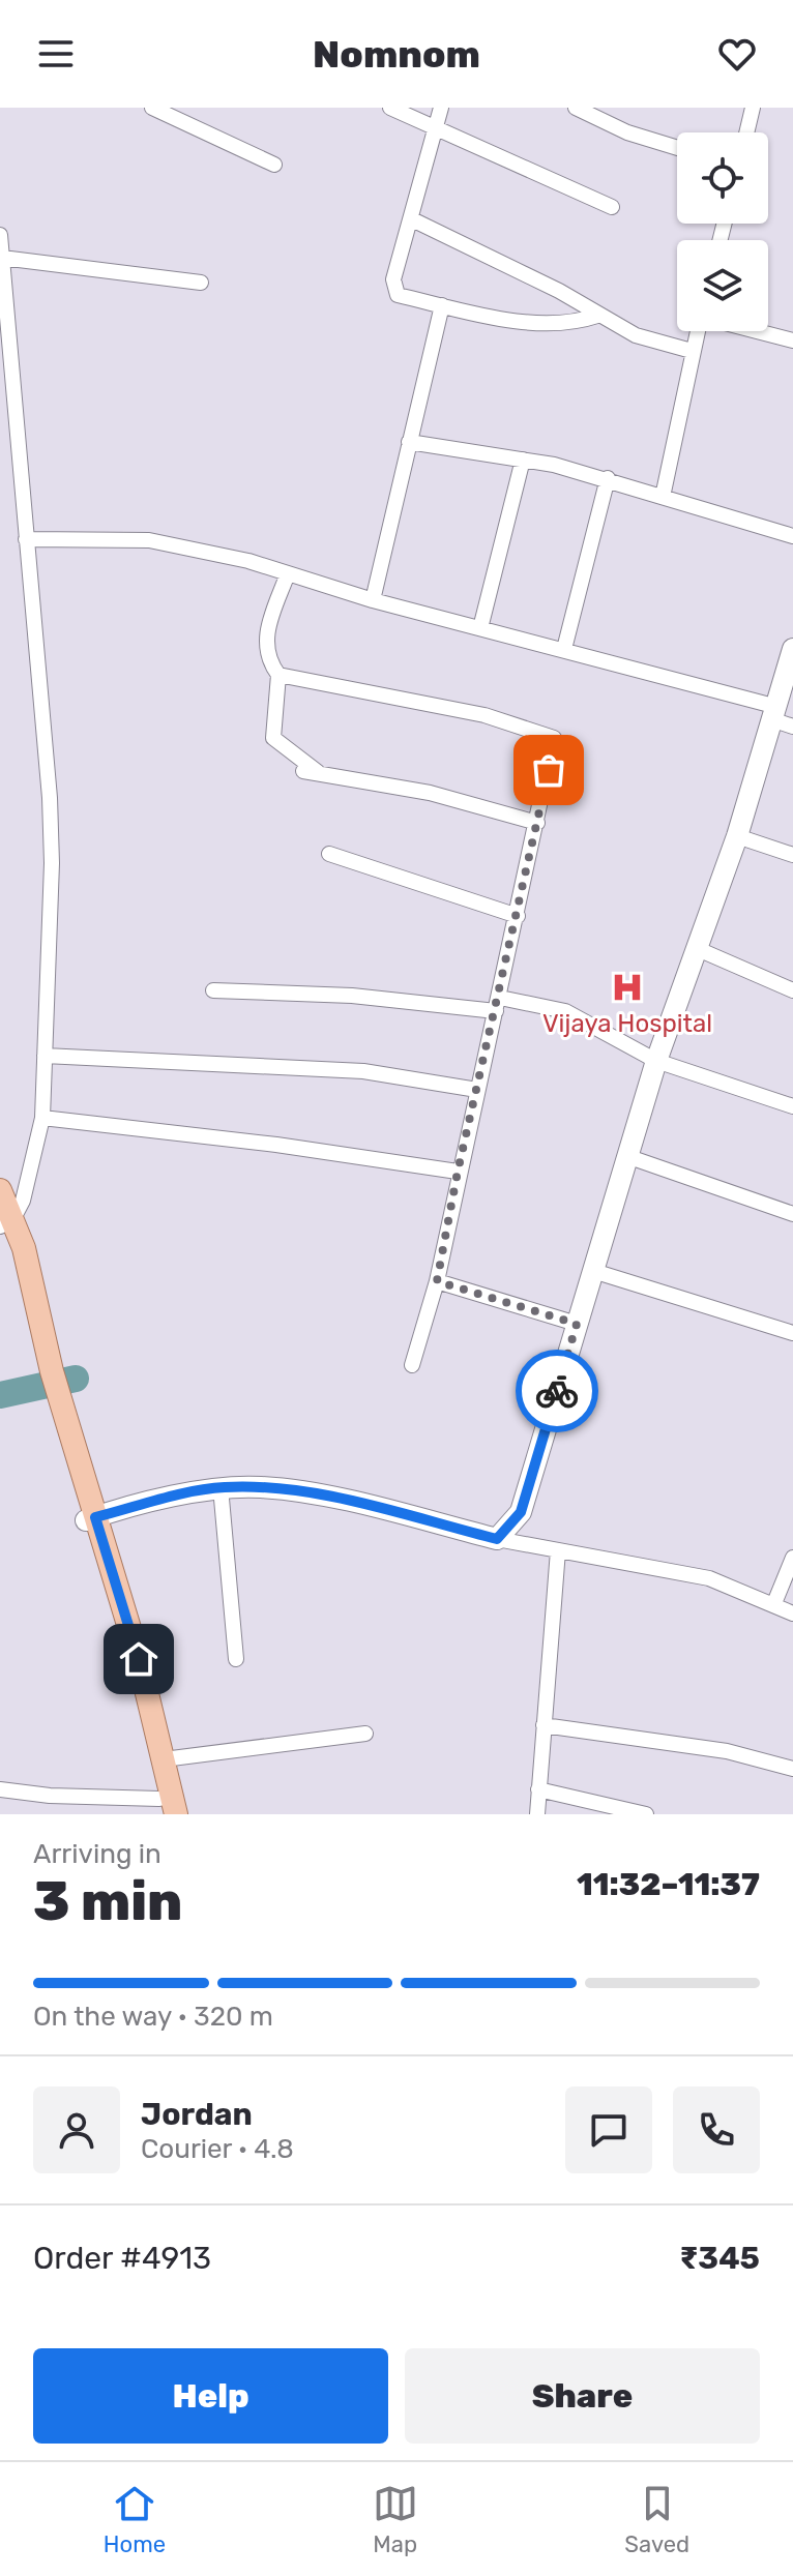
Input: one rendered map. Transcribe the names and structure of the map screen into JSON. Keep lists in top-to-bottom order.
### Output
{
  "places": {
    "hospital": ["Vijaya Hospital"]
  },
  "page": {
    "header": "Nomnom",
    "heading": ["3 min", "Arriving in", "11:32–11:37"],
    "panel": [
      "Jordan",
      "Courier · 4.8",
      "Order #4913",
      "₹345"
    ],
    "bar": "On the way · 320 m",
    "buttons": ["Help", "Share"],
    "tabs": ["Home", "Map", "Saved"]
  }
}
